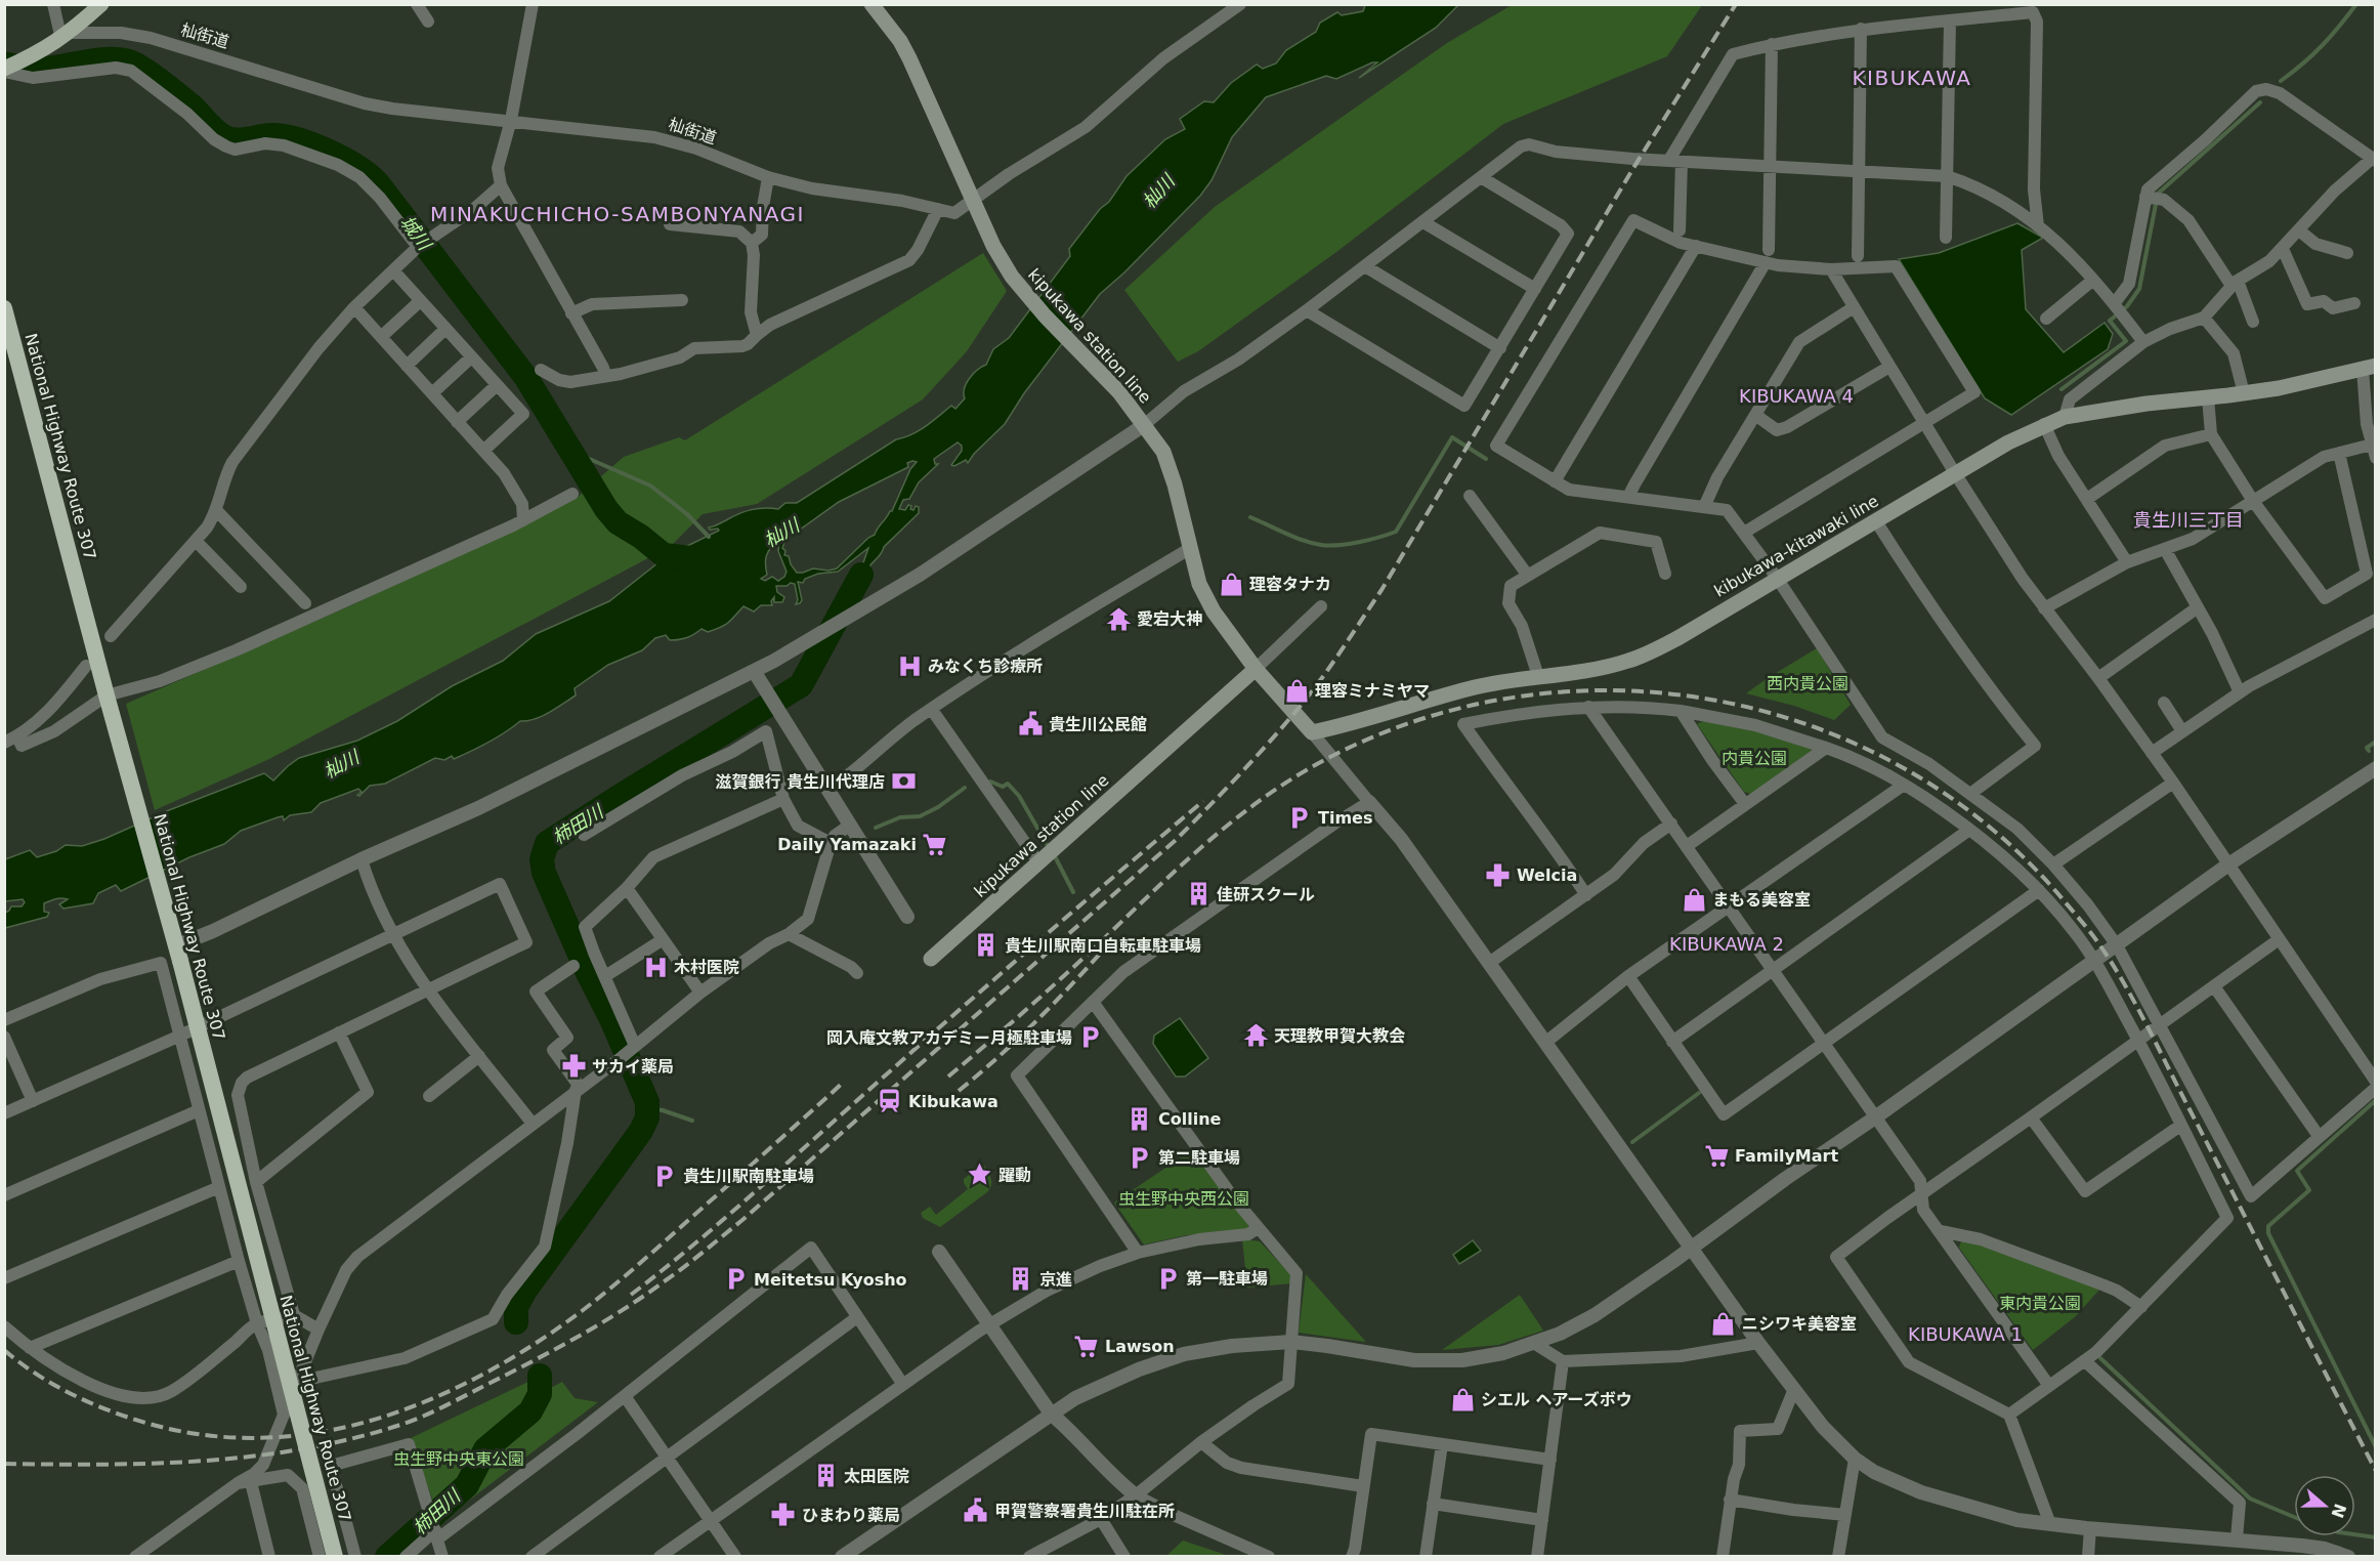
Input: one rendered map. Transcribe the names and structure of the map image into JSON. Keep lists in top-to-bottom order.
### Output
{
  "streets": {
    "highway": ["National Highway Route 307"],
    "main road": ["kipukawa station line", "kibukawa-kitawaki line"],
    "street": ["杣街道"]
  },
  "crossings": [
    ["杣街道", "kipukawa station line"]
  ],
  "districts": [
    "KIBUKAWA",
    "MINAKUCHICHO-SAMBONYANAGI",
    "KIBUKAWA 4",
    "貴生川三丁目",
    "KIBUKAWA 2",
    "KIBUKAWA 1"
  ],
  "water": ["杣川", "城川", "柿田川"],
  "parks": [
    "西内貴公園",
    "内貴公園",
    "虫生野中央西公園",
    "東内貴公園",
    "虫生野中央東公園"
  ],
  "places": {
    "shop": [
      "理容タナカ",
      "理容ミナミヤマ",
      "まもる美容室",
      "ニシワキ美容室",
      "シエル ヘアーズボウ"
    ],
    "temple": ["愛宕大神", "天理教甲賀大教会"],
    "hospital": ["みなくち診療所", "木村医院"],
    "public building": ["貴生川公民館", "甲賀警察署貴生川駐在所"],
    "bank": ["滋賀銀行 貴生川代理店"],
    "parking": [
      "Times",
      "岡入庵文教アカデミー月極駐車場",
      "第二駐車場",
      "貴生川駅南駐車場",
      "第一駐車場",
      "Meitetsu Kyosho"
    ],
    "supermarket": ["Daily Yamazaki", "FamilyMart", "Lawson"],
    "pharmacy": ["Welcia", "サカイ薬局", "ひまわり薬局"],
    "building": [
      "佳研スクール",
      "貴生川駅南口自転車駐車場",
      "Colline",
      "京進",
      "太田医院"
    ],
    "station": ["Kibukawa"],
    "place": ["躍動"]
  },
  "north": "right"
}
